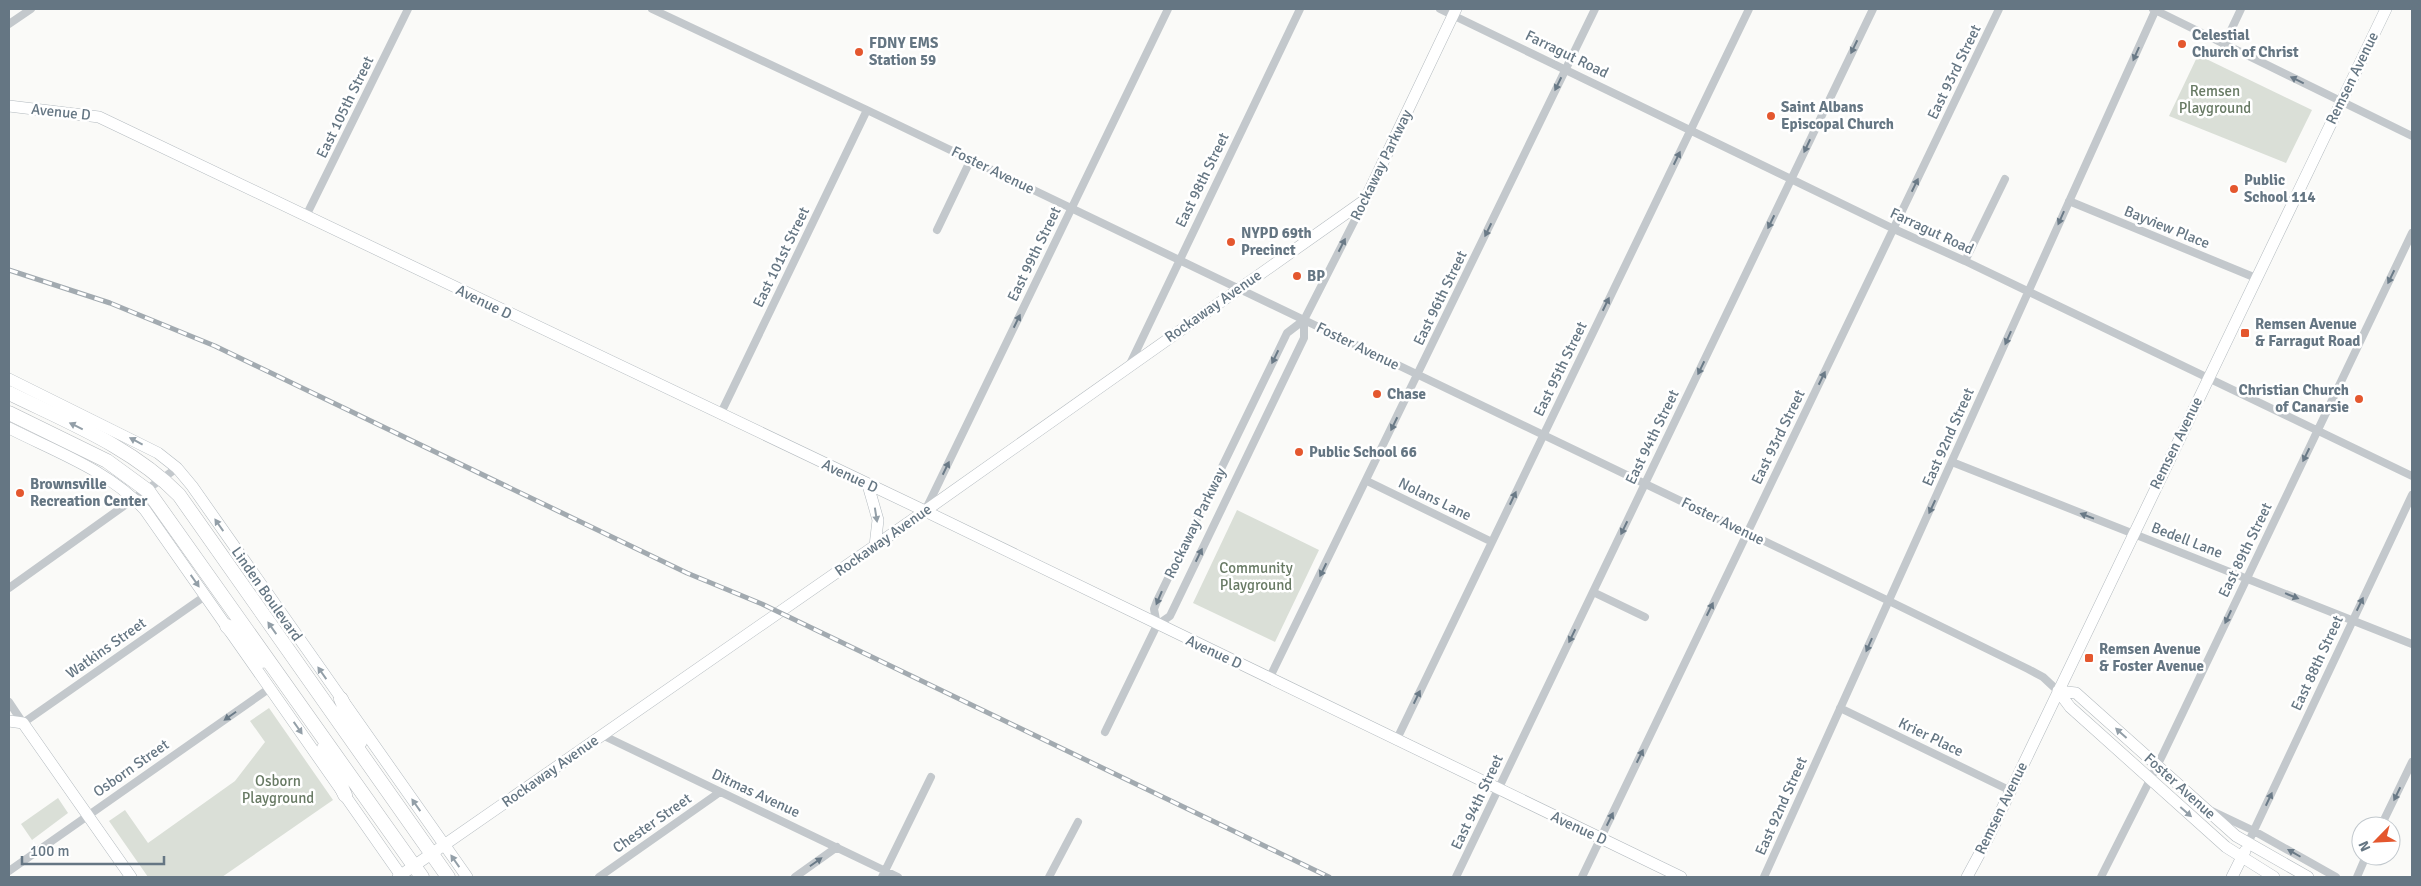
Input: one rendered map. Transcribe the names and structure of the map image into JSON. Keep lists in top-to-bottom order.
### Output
{
  "streets": {
    "highway": ["Linden Boulevard"],
    "main road": [
      "Remsen Avenue",
      "Avenue D",
      "Rockaway Parkway",
      "Foster Avenue",
      "Rockaway Avenue"
    ],
    "street": [
      "Farragut Road",
      "East 93rd Street",
      "East 105th Street",
      "East 98th Street",
      "Bayview Place",
      "East 99th Street",
      "East 101st Street",
      "East 96th Street",
      "East 95th Street",
      "East 94th Street",
      "East 92nd Street",
      "Nolans Lane",
      "Bedell Lane",
      "East 89th Street",
      "Watkins Street",
      "East 88th Street",
      "Krier Place",
      "Osborn Street",
      "Ditmas Avenue",
      "Chester Street"
    ]
  },
  "crossings": [
    ["Farragut Road", "East 93rd Street"],
    ["Farragut Road", "Remsen Avenue"],
    ["Farragut Road", "Rockaway Parkway"],
    ["Farragut Road", "East 96th Street"],
    ["Farragut Road", "East 95th Street"],
    ["Farragut Road", "East 94th Street"],
    ["Farragut Road", "East 92nd Street"],
    ["Farragut Road", "East 89th Street"],
    ["East 93rd Street", "Avenue D"],
    ["East 93rd Street", "Foster Avenue"],
    ["Remsen Avenue", "Foster Avenue"],
    ["Remsen Avenue", "Bayview Place"],
    ["Remsen Avenue", "Bedell Lane"],
    ["Remsen Avenue", "Krier Place"],
    ["East 105th Street", "Avenue D"],
    ["Avenue D", "Rockaway Parkway"],
    ["Avenue D", "East 99th Street"],
    ["Avenue D", "East 101st Street"],
    ["Avenue D", "East 96th Street"],
    ["Avenue D", "Rockaway Avenue"],
    ["Avenue D", "East 95th Street"],
    ["Avenue D", "East 94th Street"],
    ["Rockaway Parkway", "Foster Avenue"],
    ["Rockaway Parkway", "Rockaway Avenue"],
    ["Foster Avenue", "East 98th Street"],
    ["Foster Avenue", "East 99th Street"],
    ["Foster Avenue", "East 101st Street"],
    ["Foster Avenue", "East 96th Street"],
    ["Foster Avenue", "Rockaway Avenue"],
    ["Foster Avenue", "East 95th Street"],
    ["Foster Avenue", "East 94th Street"],
    ["Foster Avenue", "East 92nd Street"],
    ["Foster Avenue", "East 89th Street"],
    ["Foster Avenue", "East 88th Street"],
    ["East 98th Street", "Rockaway Avenue"],
    ["Bayview Place", "East 92nd Street"],
    ["East 99th Street", "Rockaway Avenue"],
    ["East 96th Street", "Nolans Lane"],
    ["Rockaway Avenue", "Linden Boulevard"],
    ["Rockaway Avenue", "Ditmas Avenue"],
    ["East 95th Street", "Nolans Lane"],
    ["East 92nd Street", "Bedell Lane"],
    ["East 92nd Street", "Krier Place"],
    ["Bedell Lane", "East 89th Street"],
    ["Bedell Lane", "East 88th Street"],
    ["Ditmas Avenue", "Chester Street"]
  ],
  "one_way": [
    "East 93rd Street",
    "East 99th Street",
    "East 96th Street",
    "East 95th Street",
    "East 94th Street",
    "East 92nd Street",
    "East 89th Street",
    "East 88th Street",
    "Osborn Street"
  ],
  "parks": ["Remsen Playground", "Community Playground", "Osborn Playground"],
  "places": {
    "other": [
      "Celestial Church of Christ",
      "FDNY EMS Station 59",
      "Saint Albans Episcopal Church",
      "Public School 114",
      "NYPD 69th Precinct",
      "BP",
      "Chase",
      "Christian Church of Canarsie",
      "Public School 66",
      "Brownsville Recreation Center"
    ],
    "transit": ["Remsen Avenue & Farragut Road", "Remsen Avenue & Foster Avenue"]
  },
  "scale_bar": "100 m",
  "north": "bottom left"
}
